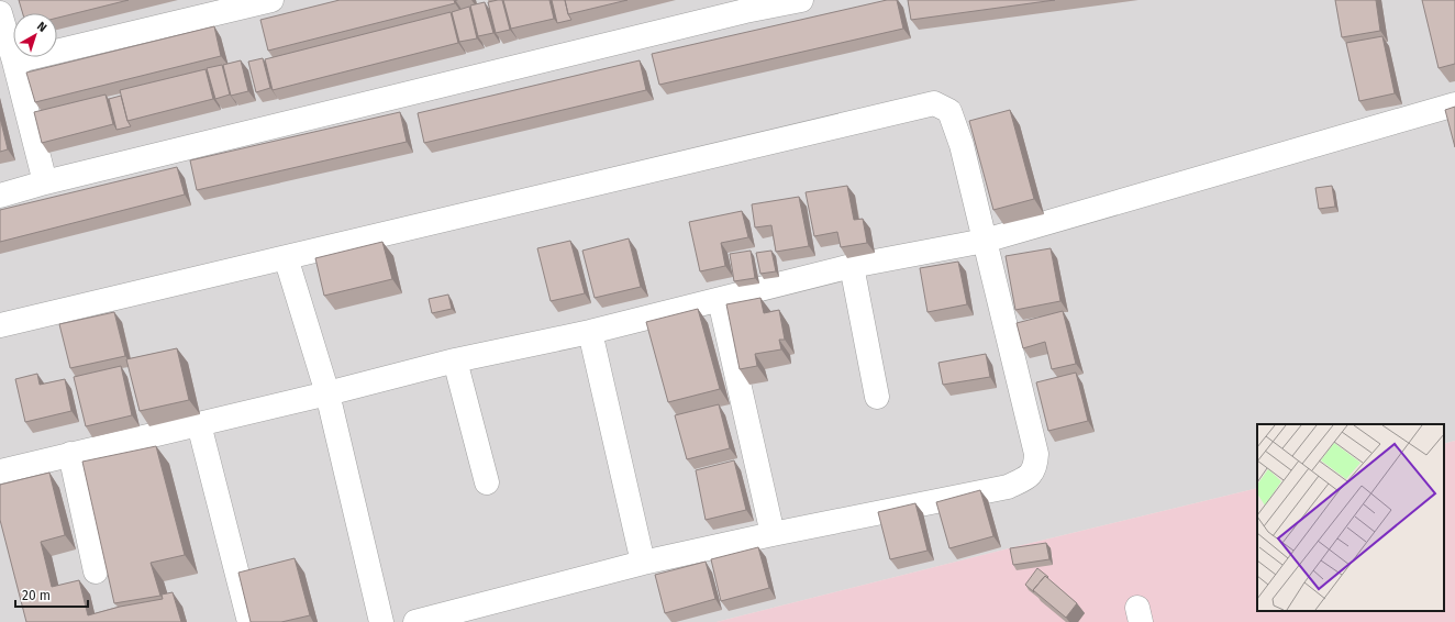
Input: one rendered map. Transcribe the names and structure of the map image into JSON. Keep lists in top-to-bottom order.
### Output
{
  "scale_bar": "20 m",
  "north": "top right"
}
